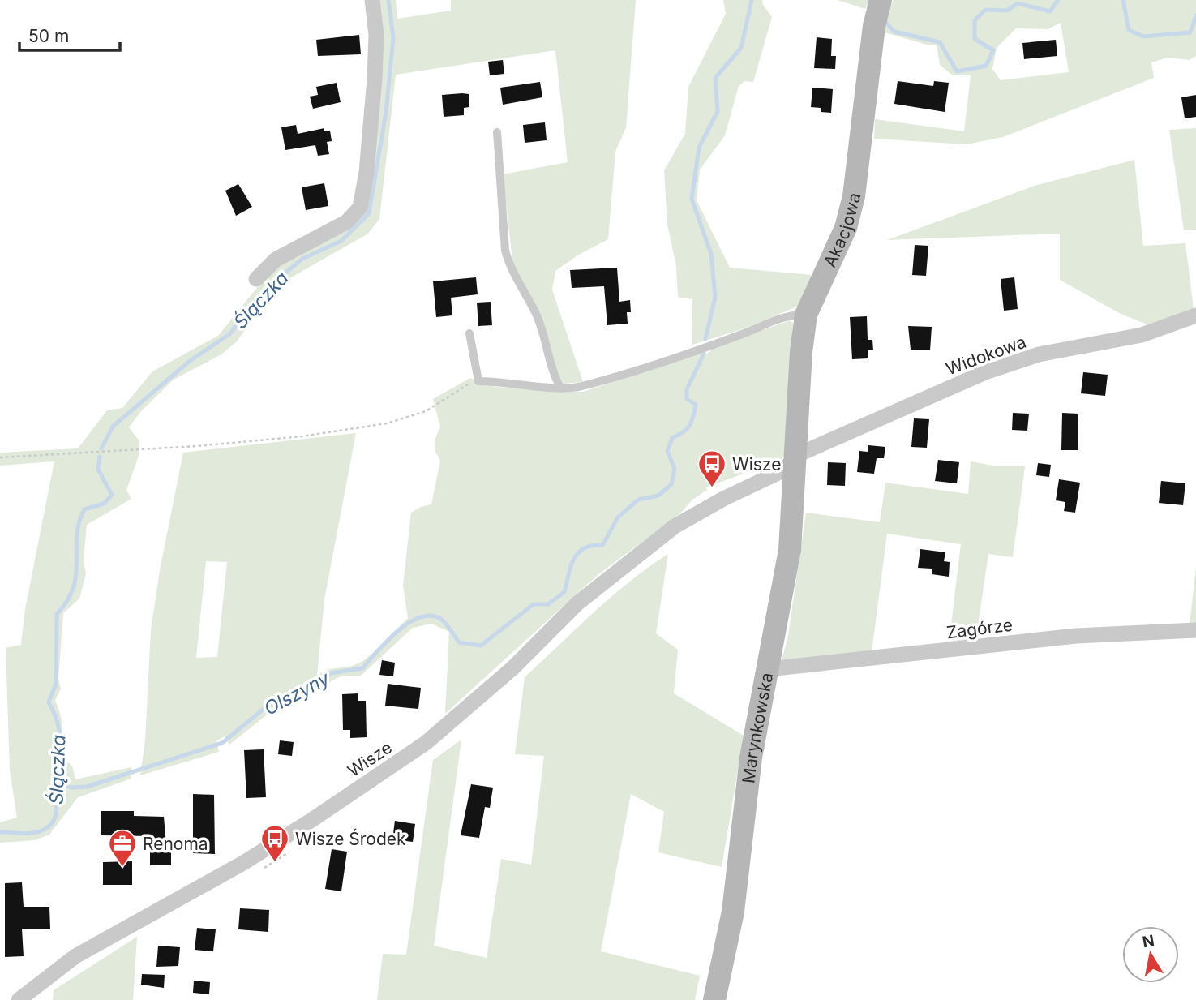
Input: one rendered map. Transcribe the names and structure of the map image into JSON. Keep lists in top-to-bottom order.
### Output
{
  "streets": {
    "street": [
      "Akacjowa",
      "Widokowa",
      "Zagórze",
      "Marynkowska",
      "Wisze"
    ]
  },
  "crossings": [
    ["Akacjowa", "Widokowa"],
    ["Akacjowa", "Marynkowska"],
    ["Akacjowa", "Wisze"],
    ["Widokowa", "Marynkowska"],
    ["Widokowa", "Wisze"],
    ["Zagórze", "Marynkowska"],
    ["Marynkowska", "Wisze"]
  ],
  "water": ["Ślączka", "Olszyny"],
  "places": {
    "bus stop": ["Wisze", "Wisze Środek"],
    "office": ["Renoma"]
  },
  "scale_bar": "50 m",
  "north": "top"
}
